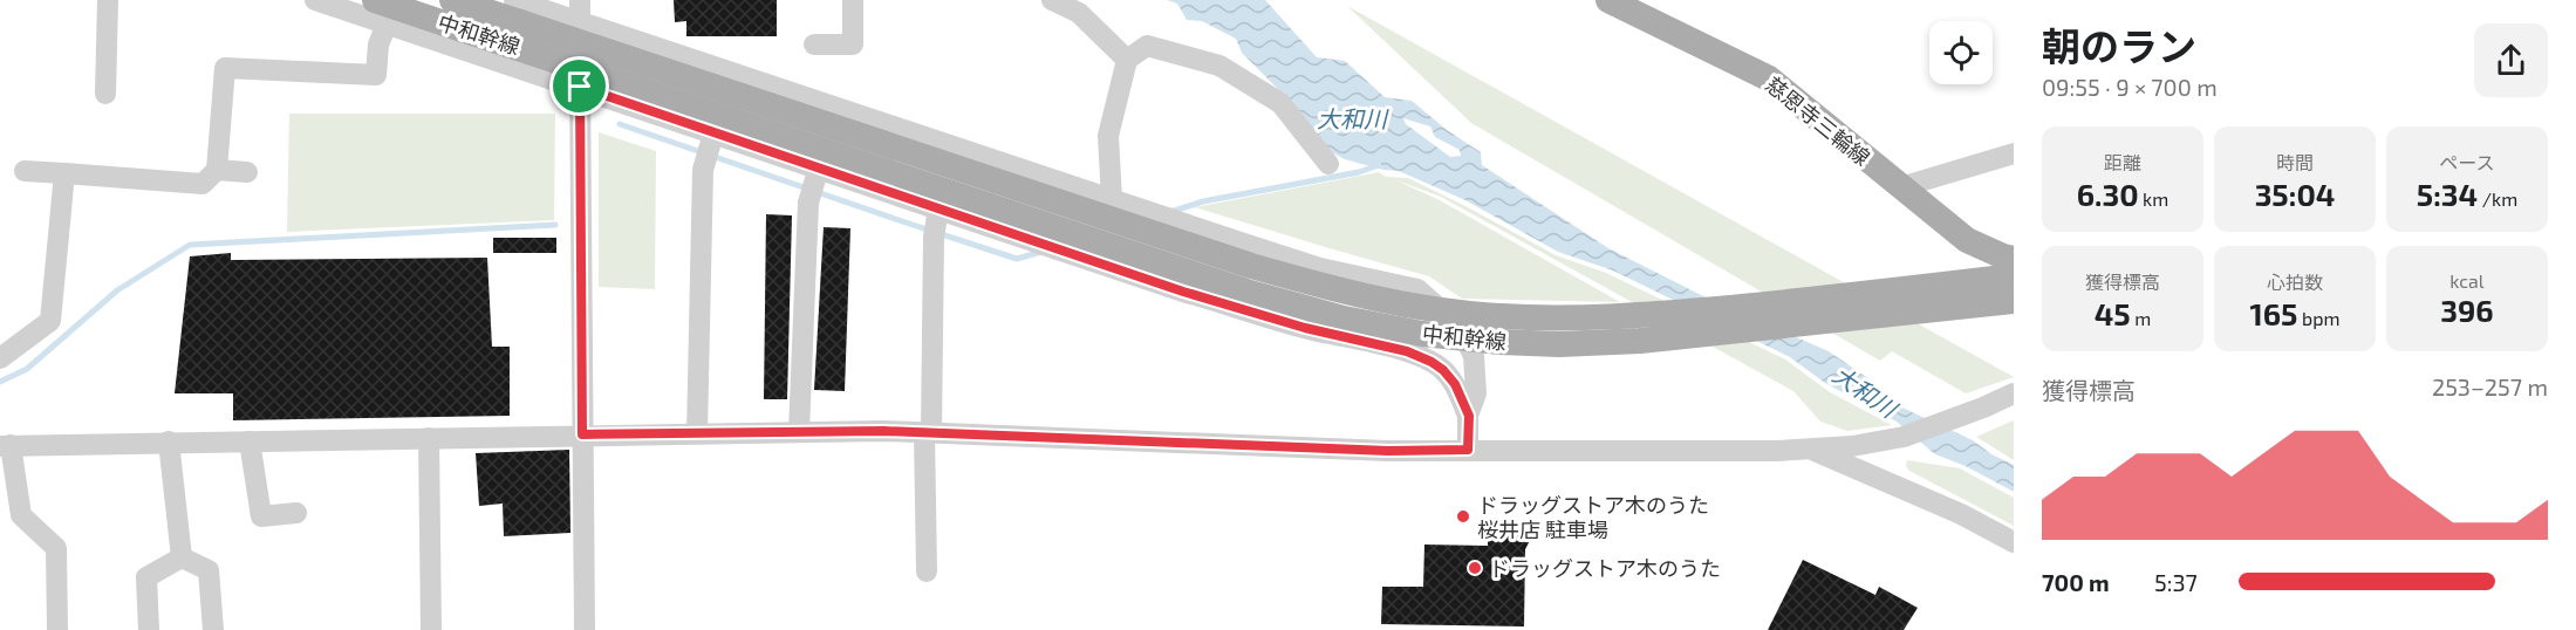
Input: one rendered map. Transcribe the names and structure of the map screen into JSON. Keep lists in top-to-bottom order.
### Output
{
  "streets": {
    "main road": ["中和幹線", "慈恩寺三輪線"]
  },
  "water": ["大和川"],
  "places": ["ドラッグストア木のうた 桜井店 駐車場", "ドラッグストア木のうた"],
  "page": {
    "heading": ["朝のラン", "09:55 · 9 × 700 m"],
    "stats": [
      ["距離", "6.30 km"],
      ["時間", "35:04"],
      ["ペース", "5:34 /km"],
      ["獲得標高", "45 m"],
      ["心拍数", "165 bpm"],
      ["kcal", "396"]
    ],
    "chart": ["獲得標高", "253–257 m"],
    "list": [
      {
        "name": "700 m",
        "note": "5:37"
      }
    ]
  }
}
